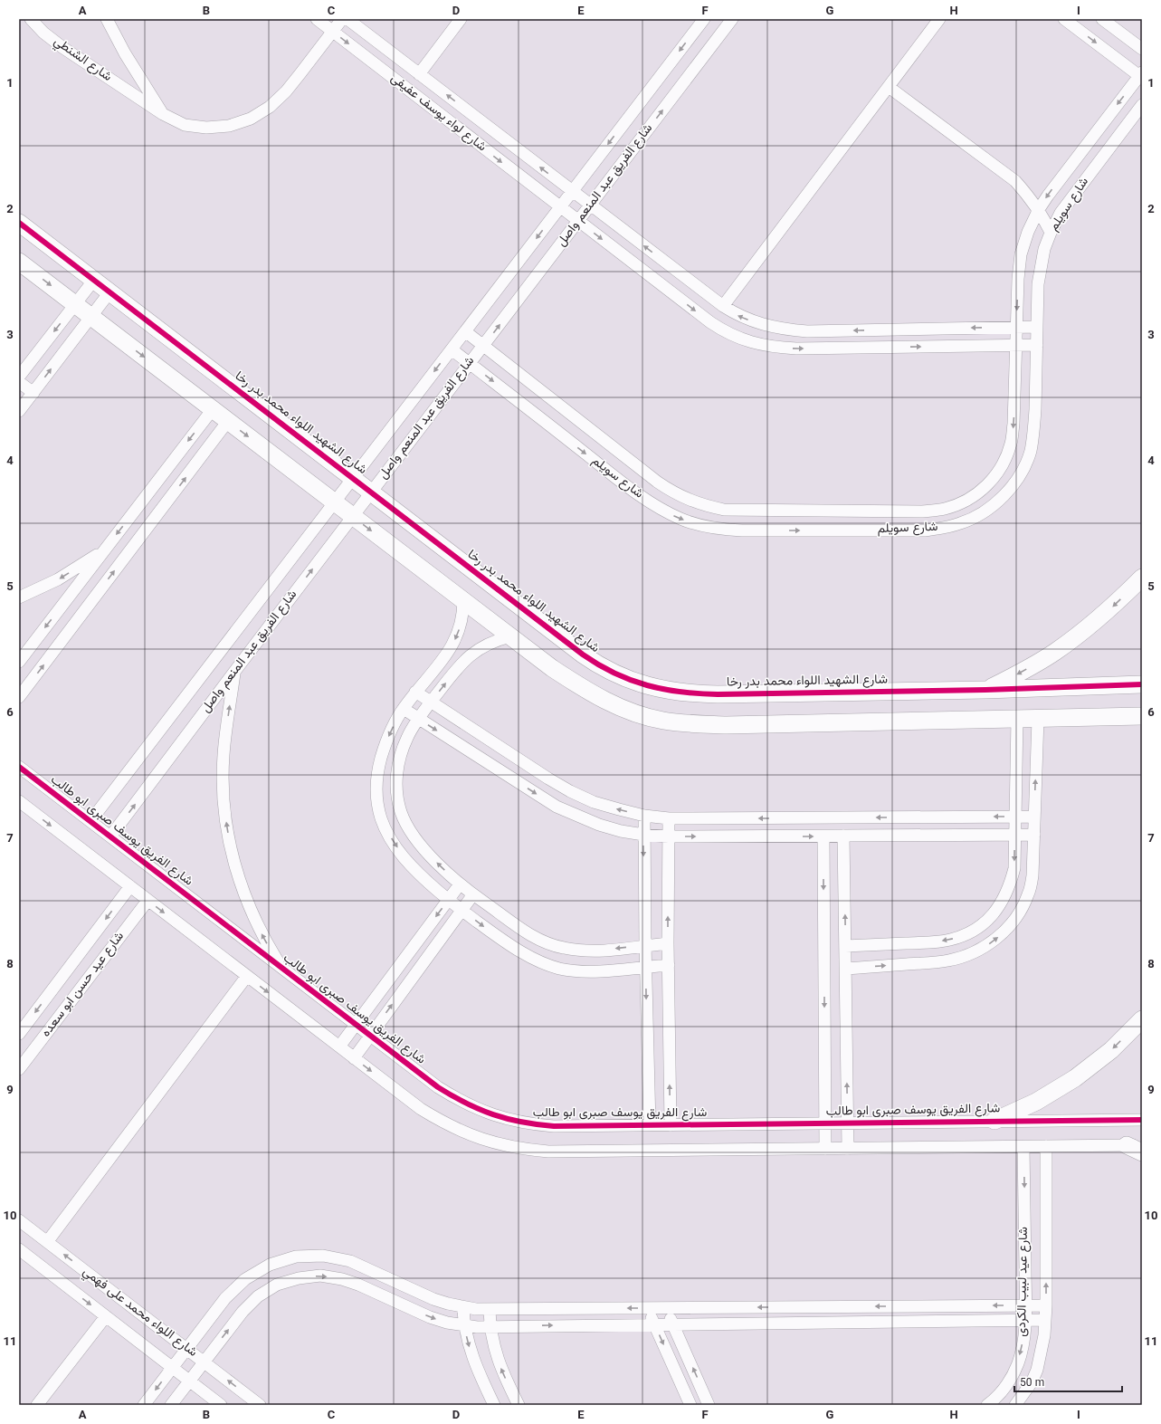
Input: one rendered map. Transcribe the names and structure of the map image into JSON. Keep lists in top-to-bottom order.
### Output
{
  "streets": {
    "street": [
      "شارع الشنطي",
      "شارع لواء يوسف عفيفى",
      "شارع الفريق عبد المنعم واصل",
      "شارع سويلم",
      "شارع الشهيد اللواء محمد بدر رخا",
      "شارع الفريق يوسف صبرى ابو طالب",
      "شارع عيد حسن ابو سعده",
      "شارع عيد لبيب الكردى",
      "شارع اللواء محمد على فهمي"
    ]
  },
  "crossings": [
    ["شارع الشنطي", "شارع لواء يوسف عفيفى"],
    ["شارع لواء يوسف عفيفى", "شارع الفريق عبد المنعم واصل"],
    ["شارع لواء يوسف عفيفى", "شارع سويلم"],
    ["شارع الفريق عبد المنعم واصل", "شارع سويلم"],
    ["شارع الفريق عبد المنعم واصل", "شارع الشهيد اللواء محمد بدر رخا"],
    ["شارع الفريق عبد المنعم واصل", "شارع الفريق يوسف صبرى ابو طالب"]
  ],
  "scale_bar": "50 m",
  "grid": {
    "columns": [
      "A",
      "B",
      "C",
      "D",
      "E",
      "F",
      "G",
      "H",
      "I"
    ],
    "rows": [
      "1",
      "2",
      "3",
      "4",
      "5",
      "6",
      "7",
      "8",
      "9",
      "10",
      "11"
    ]
  }
}
